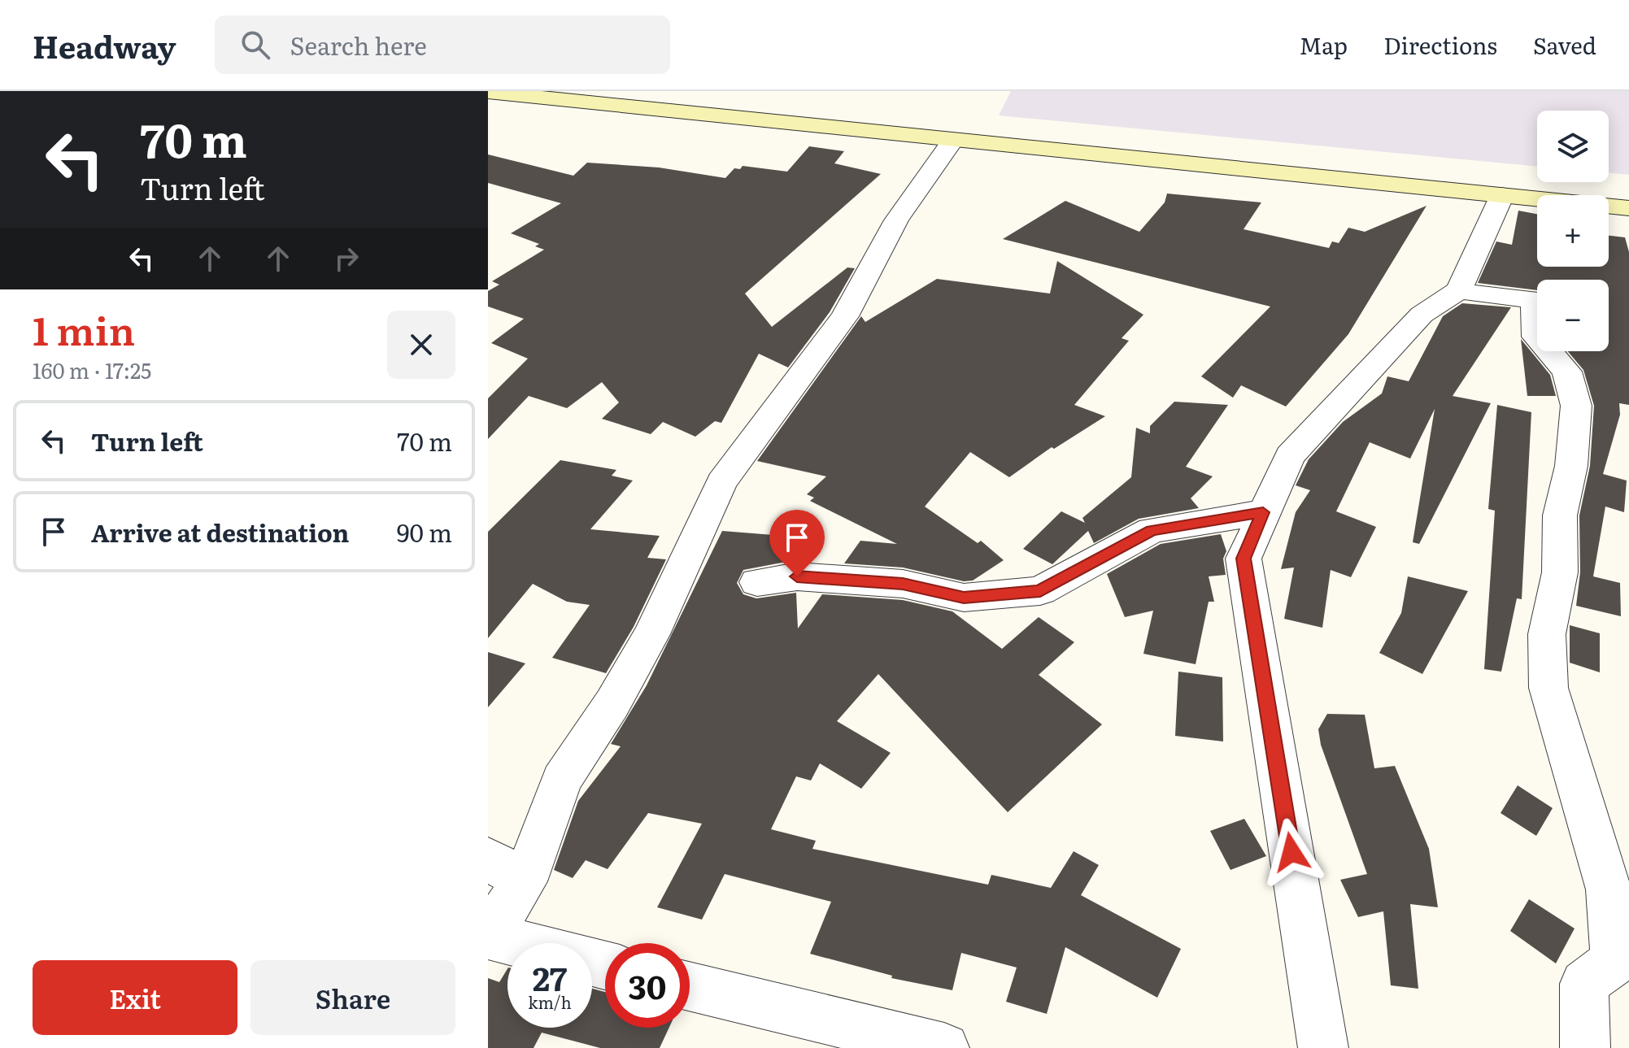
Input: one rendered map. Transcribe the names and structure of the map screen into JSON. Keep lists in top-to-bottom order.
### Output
{
  "page": {
    "header": "Headway",
    "search": "Search here",
    "nav": ["Map", "Directions", "Saved"],
    "turn": ["70 m", "Turn left"],
    "map_buttons": ["+", "−"],
    "heading": ["1 min", "160 m · 17:25"],
    "list": [
      {
        "name": "Turn left",
        "value": "70 m"
      },
      {
        "name": "Arrive at destination",
        "value": "90 m"
      }
    ],
    "speed": "27 km/h",
    "limit": "30",
    "buttons": ["Exit", "Share"]
  }
}
